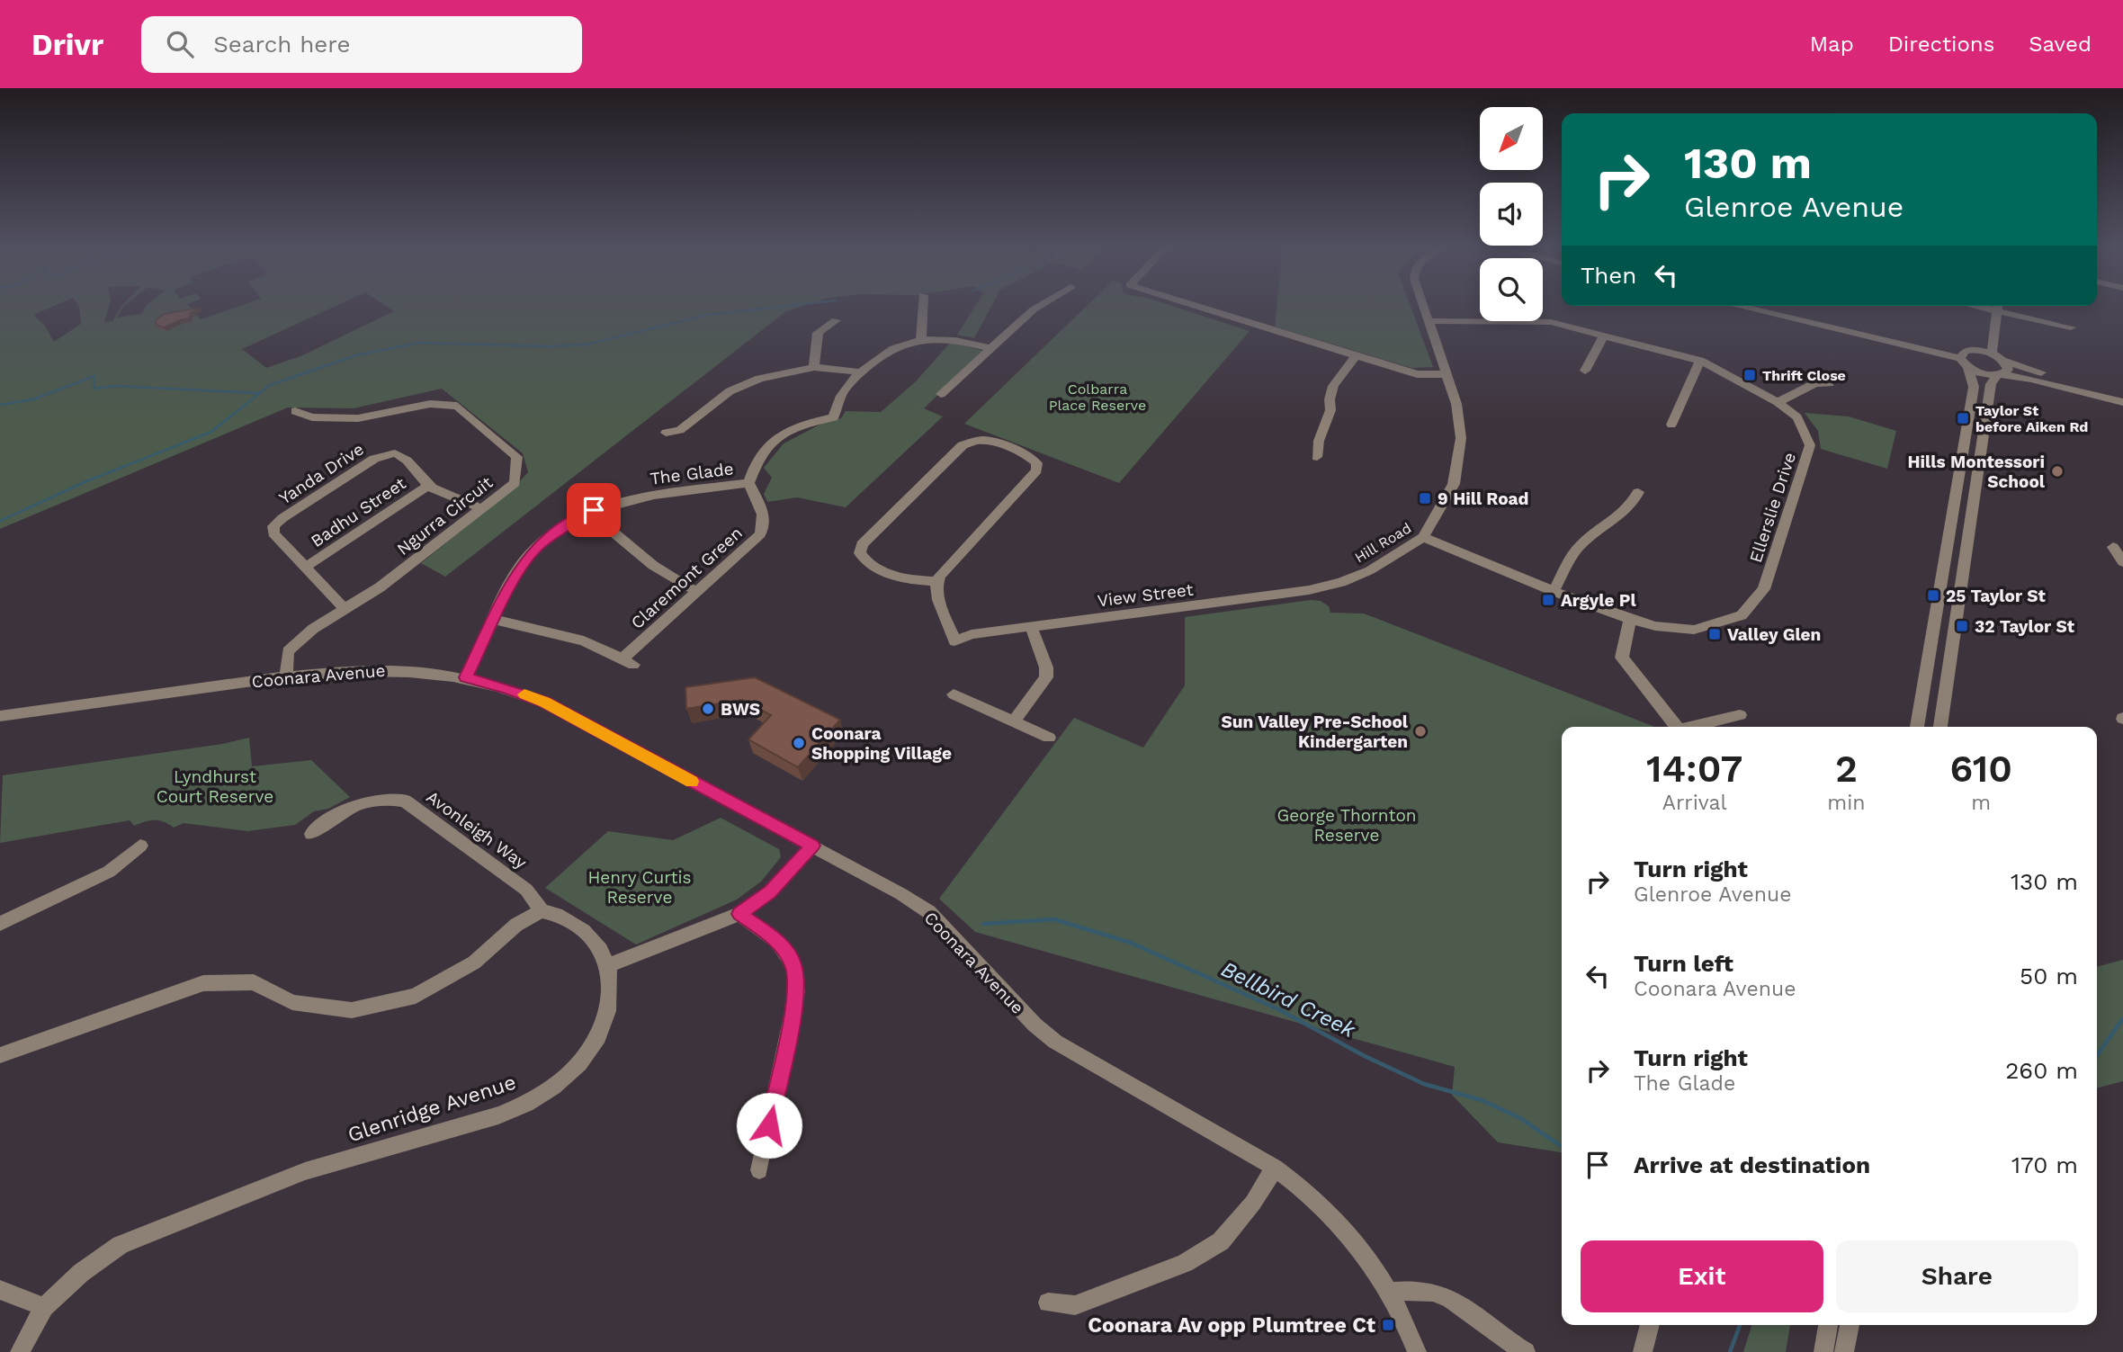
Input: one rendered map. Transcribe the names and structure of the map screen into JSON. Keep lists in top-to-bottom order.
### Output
{
  "streets": {
    "street": [
      "Yanda Drive",
      "The Glade",
      "Ellerslie Drive",
      "Badhu Street",
      "Ngurra Circuit",
      "Hill Road",
      "Claremont Green",
      "View Street",
      "Coonara Avenue",
      "Avonleigh Way",
      "Glenridge Avenue"
    ]
  },
  "crossings": [
    ["Yanda Drive", "Badhu Street"],
    ["Yanda Drive", "Ngurra Circuit"],
    ["The Glade", "Claremont Green"],
    ["The Glade", "Coonara Avenue"],
    ["Ellerslie Drive", "Hill Road"],
    ["Ngurra Circuit", "Coonara Avenue"],
    ["Hill Road", "View Street"]
  ],
  "water": ["Bellbird Creek"],
  "parks": [
    "Colbarra Place Reserve",
    "Lyndhurst Court Reserve",
    "George Thornton Reserve",
    "Henry Curtis Reserve"
  ],
  "places": {
    "transit": [
      "Thrift Close",
      "Taylor St before Aiken Rd",
      "9 Hill Road",
      "25 Taylor St",
      "Argyle Pl",
      "32 Taylor St",
      "Valley Glen",
      "Coonara Av opp Plumtree Ct"
    ],
    "other": [
      "Hills Montessori School",
      "BWS",
      "Sun Valley Pre-School Kindergarten",
      "Coonara Shopping Village"
    ]
  },
  "north": "bottom left",
  "page": {
    "header": "Drivr",
    "search": "Search here",
    "nav": ["Map", "Directions", "Saved"],
    "turn": ["130 m", "Glenroe Avenue"],
    "then": "Then",
    "eta": [
      "14:07",
      "Arrival",
      "2",
      "min",
      "610",
      "m"
    ],
    "list": [
      {
        "name": "Turn right",
        "note": "Glenroe Avenue",
        "value": "130 m"
      },
      {
        "name": "Turn left",
        "note": "Coonara Avenue",
        "value": "50 m"
      },
      {
        "name": "Turn right",
        "note": "The Glade",
        "value": "260 m"
      },
      {
        "name": "Arrive at destination",
        "value": "170 m"
      }
    ],
    "buttons": ["Exit", "Share"]
  }
}
